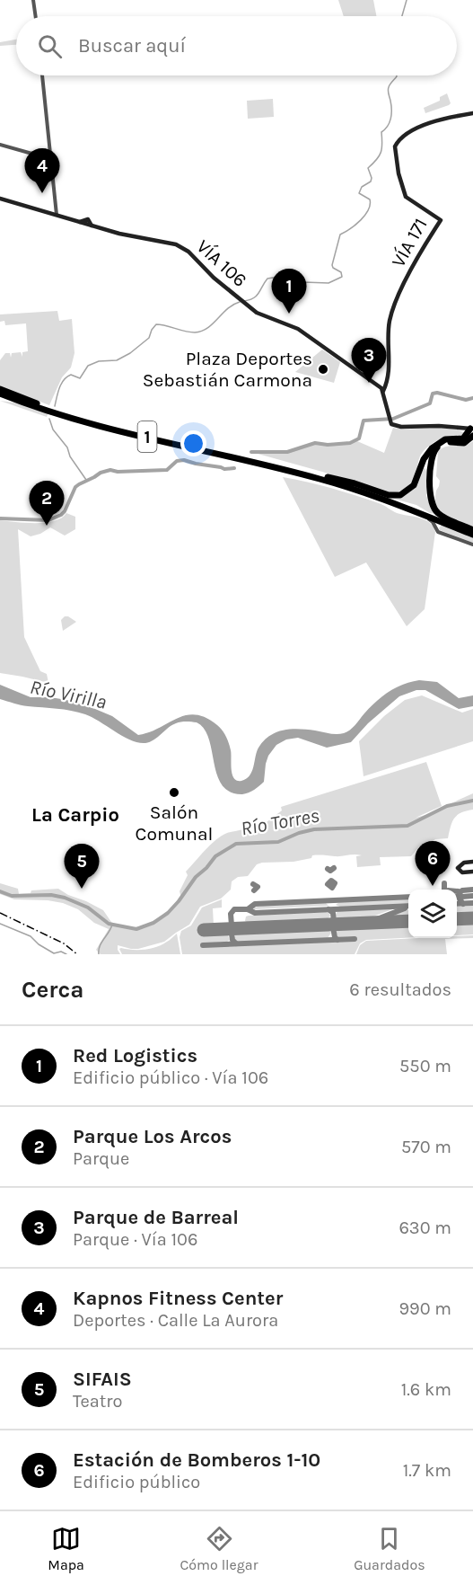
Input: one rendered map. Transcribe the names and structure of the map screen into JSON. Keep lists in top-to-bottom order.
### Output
{
  "streets": {
    "highway": ["1"],
    "main road": ["VÍA 171", "VÍA 106"]
  },
  "crossings": [
    ["VÍA 171", "VÍA 106"]
  ],
  "districts": ["La Carpio"],
  "water": ["Río Virilla", "Río Torres"],
  "places": ["Plaza Deportes Sebastián Carmona", "Salón Comunal"],
  "page": {
    "search": "Buscar aquí",
    "pins": [
      "4",
      "1",
      "3",
      "2",
      "6",
      "5"
    ],
    "heading": ["Cerca", "6 resultados"],
    "list": [
      {
        "mark": "1",
        "name": "Red Logistics",
        "note": "Edificio público · Vía 106",
        "value": "550 m"
      },
      {
        "mark": "2",
        "name": "Parque Los Arcos",
        "note": "Parque",
        "value": "570 m"
      },
      {
        "mark": "3",
        "name": "Parque de Barreal",
        "note": "Parque · Vía 106",
        "value": "630 m"
      },
      {
        "mark": "4",
        "name": "Kapnos Fitness Center",
        "note": "Deportes · Calle La Aurora",
        "value": "990 m"
      },
      {
        "mark": "5",
        "name": "SIFAIS",
        "note": "Teatro",
        "value": "1.6 km"
      },
      {
        "mark": "6",
        "name": "Estación de Bomberos 1-10",
        "note": "Edificio público",
        "value": "1.7 km"
      }
    ],
    "nav": ["Mapa", "Cómo llegar", "Guardados"]
  }
}
